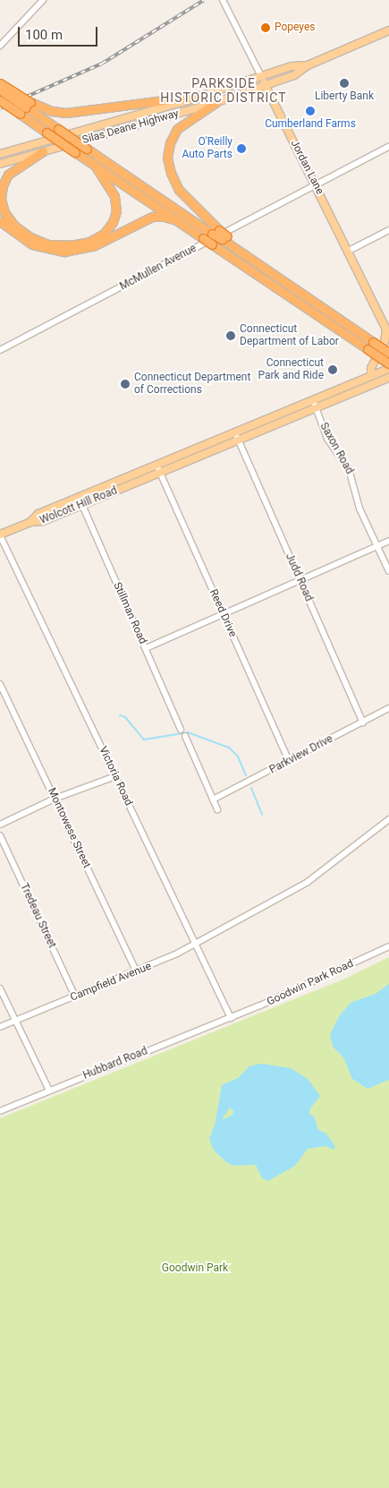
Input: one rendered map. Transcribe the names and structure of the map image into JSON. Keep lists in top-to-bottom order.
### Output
{
  "streets": {
    "main road": ["Silas Deane Highway", "Jordan Lane", "Wolcott Hill Road"],
    "street": [
      "McMullen Avenue",
      "Saxon Road",
      "Judd Road",
      "Stillman Road",
      "Reed Drive",
      "Parkview Drive",
      "Victoria Road",
      "Montowese Street",
      "Tredeau Street",
      "Campfield Avenue",
      "Goodwin Park Road",
      "Hubbard Road"
    ]
  },
  "crossings": [
    ["Silas Deane Highway", "Jordan Lane"],
    ["Jordan Lane", "McMullen Avenue"],
    ["Saxon Road", "Wolcott Hill Road"],
    ["Wolcott Hill Road", "Judd Road"],
    ["Wolcott Hill Road", "Stillman Road"],
    ["Wolcott Hill Road", "Reed Drive"],
    ["Judd Road", "Parkview Drive"],
    ["Reed Drive", "Parkview Drive"],
    ["Victoria Road", "Campfield Avenue"],
    ["Victoria Road", "Goodwin Park Road"],
    ["Victoria Road", "Hubbard Road"],
    ["Montowese Street", "Campfield Avenue"],
    ["Tredeau Street", "Campfield Avenue"],
    ["Goodwin Park Road", "Hubbard Road"]
  ],
  "districts": ["PARKSIDE HISTORIC DISTRICT"],
  "parks": ["Goodwin Park"],
  "places": [
    "Popeyes",
    "Liberty Bank",
    "Cumberland Farms",
    "O'Reilly Auto Parts",
    "Connecticut Department of Labor",
    "Connecticut Park and Ride",
    "Connecticut Department of Corrections"
  ],
  "scale_bar": "100 m"
}
